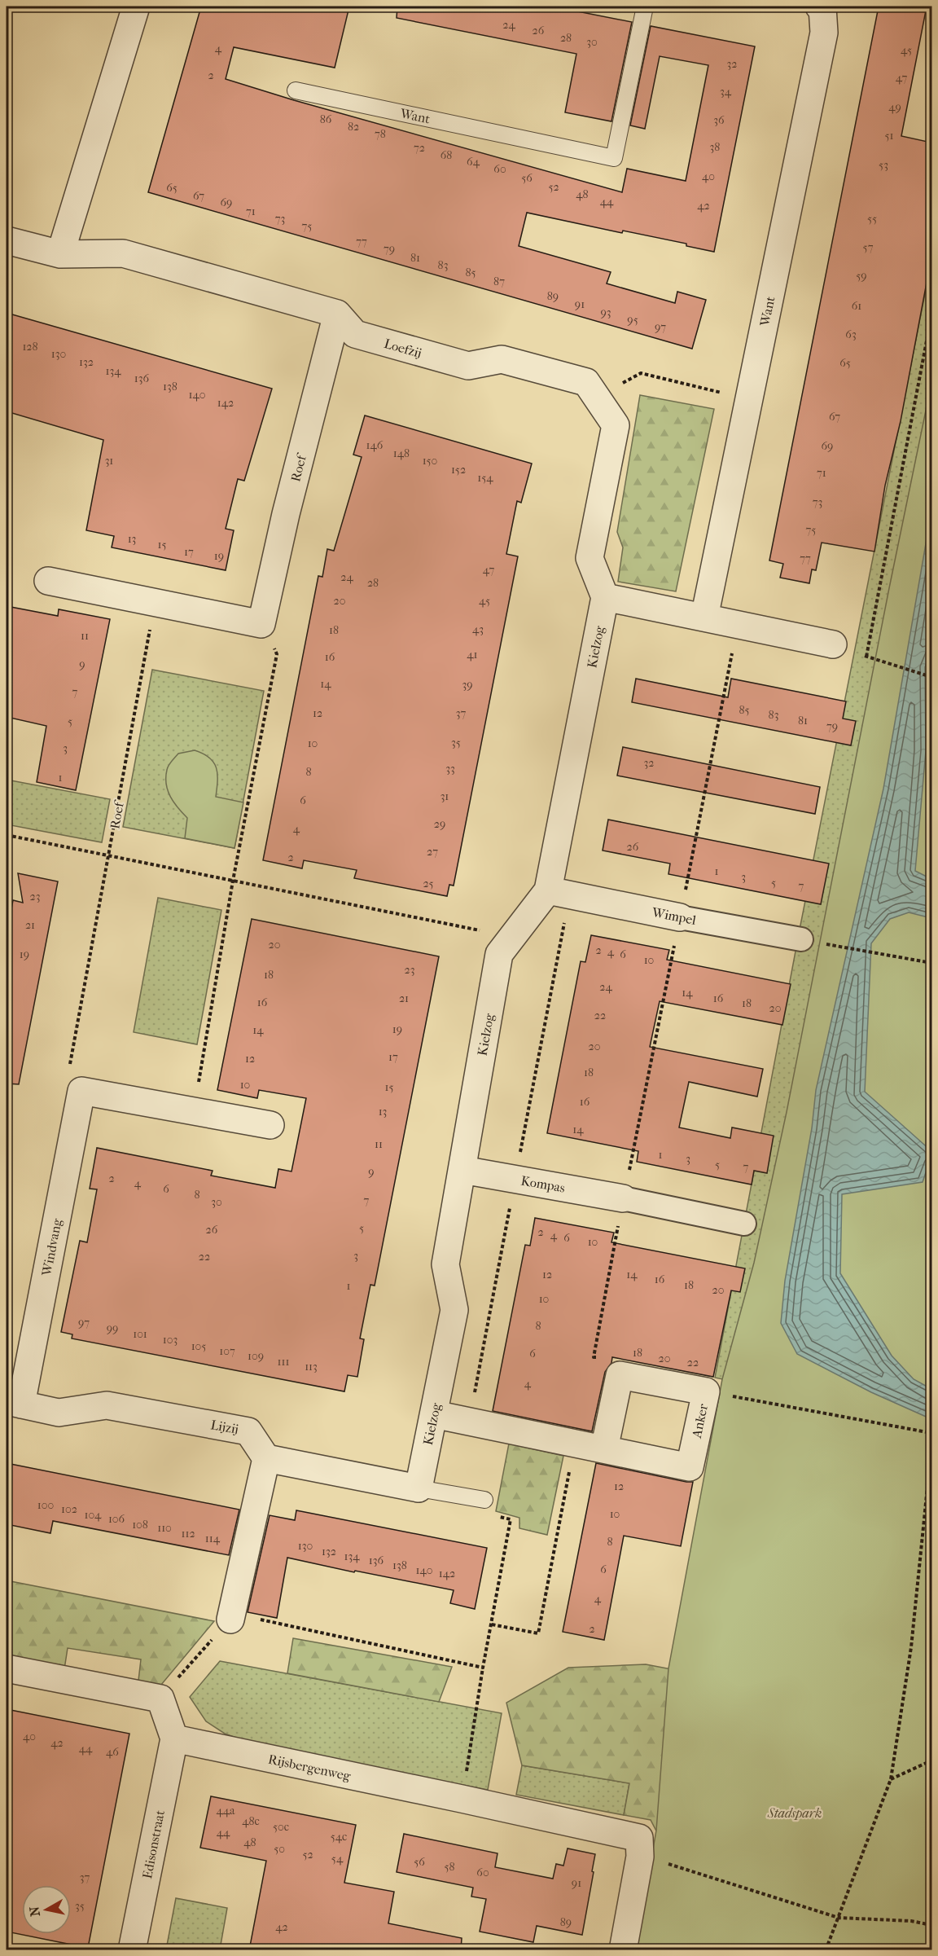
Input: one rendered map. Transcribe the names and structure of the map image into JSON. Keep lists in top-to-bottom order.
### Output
{
  "streets": {
    "street": [
      "Want",
      "Loefzij",
      "Roef",
      "Kielzog",
      "Wimpel",
      "Kompas",
      "Windvang",
      "Anker",
      "Lijzij",
      "Rijsbergenweg",
      "Edisonstraat"
    ]
  },
  "crossings": [
    ["Loefzij", "Roef"],
    ["Loefzij", "Kielzog"],
    ["Kielzog", "Wimpel"],
    ["Kielzog", "Kompas"],
    ["Kielzog", "Anker"],
    ["Windvang", "Lijzij"],
    ["Rijsbergenweg", "Edisonstraat"]
  ],
  "parks": ["Stadspark"],
  "house_numbers": [
    "24",
    "26",
    "28",
    "30",
    "4",
    "45",
    "32",
    "2",
    "47",
    "34",
    "49",
    "86",
    "36",
    "82",
    "78",
    "51",
    "38",
    "72",
    "68",
    "64",
    "53",
    "60",
    "40",
    "56",
    "52",
    "65",
    "48",
    "67",
    "44",
    "69",
    "42",
    "71",
    "73",
    "55",
    "75",
    "77",
    "57",
    "79",
    "81",
    "83",
    "85",
    "59",
    "87",
    "89",
    "91",
    "61",
    "93",
    "95",
    "97",
    "63",
    "128",
    "130",
    "132",
    "65",
    "134",
    "136",
    "138",
    "140",
    "142",
    "67",
    "146",
    "69",
    "148",
    "31",
    "150",
    "152",
    "71",
    "154",
    "73",
    "75",
    "13",
    "15",
    "17",
    "19",
    "77",
    "47",
    "24",
    "28",
    "20",
    "45",
    "43",
    "18",
    "11",
    "41",
    "16",
    "9",
    "14",
    "39",
    "7",
    "85",
    "12",
    "37",
    "83",
    "81",
    "5",
    "79",
    "35",
    "10",
    "3",
    "32",
    "33",
    "8",
    "1",
    "31",
    "6",
    "29",
    "4",
    "26",
    "27",
    "2",
    "1",
    "3",
    "5",
    "25",
    "7",
    "23",
    "21",
    "20",
    "2",
    "4",
    "19",
    "6",
    "10",
    "23",
    "18",
    "24",
    "14",
    "21",
    "16",
    "16",
    "18",
    "20",
    "22",
    "19",
    "14",
    "20",
    "17",
    "12",
    "18",
    "10",
    "15",
    "16",
    "13",
    "14",
    "11",
    "1",
    "3",
    "5",
    "7",
    "9",
    "2",
    "4",
    "6",
    "8",
    "7",
    "30",
    "5",
    "26",
    "2",
    "4",
    "6",
    "10",
    "3",
    "22",
    "12",
    "14",
    "16",
    "18",
    "1",
    "20",
    "10",
    "97",
    "8",
    "99",
    "101",
    "103",
    "105",
    "107",
    "18",
    "6",
    "109",
    "20",
    "111",
    "22",
    "113",
    "4",
    "12",
    "100",
    "102",
    "10",
    "104",
    "106",
    "108",
    "110",
    "112",
    "114",
    "8",
    "130",
    "132",
    "134",
    "136",
    "138",
    "6",
    "140",
    "142",
    "4",
    "2",
    "40",
    "42",
    "44",
    "46",
    "44a",
    "48c",
    "50c",
    "44",
    "54c",
    "48",
    "50",
    "52",
    "54",
    "56",
    "58",
    "60",
    "37",
    "91",
    "35",
    "89",
    "42"
  ],
  "north": "left"
}
